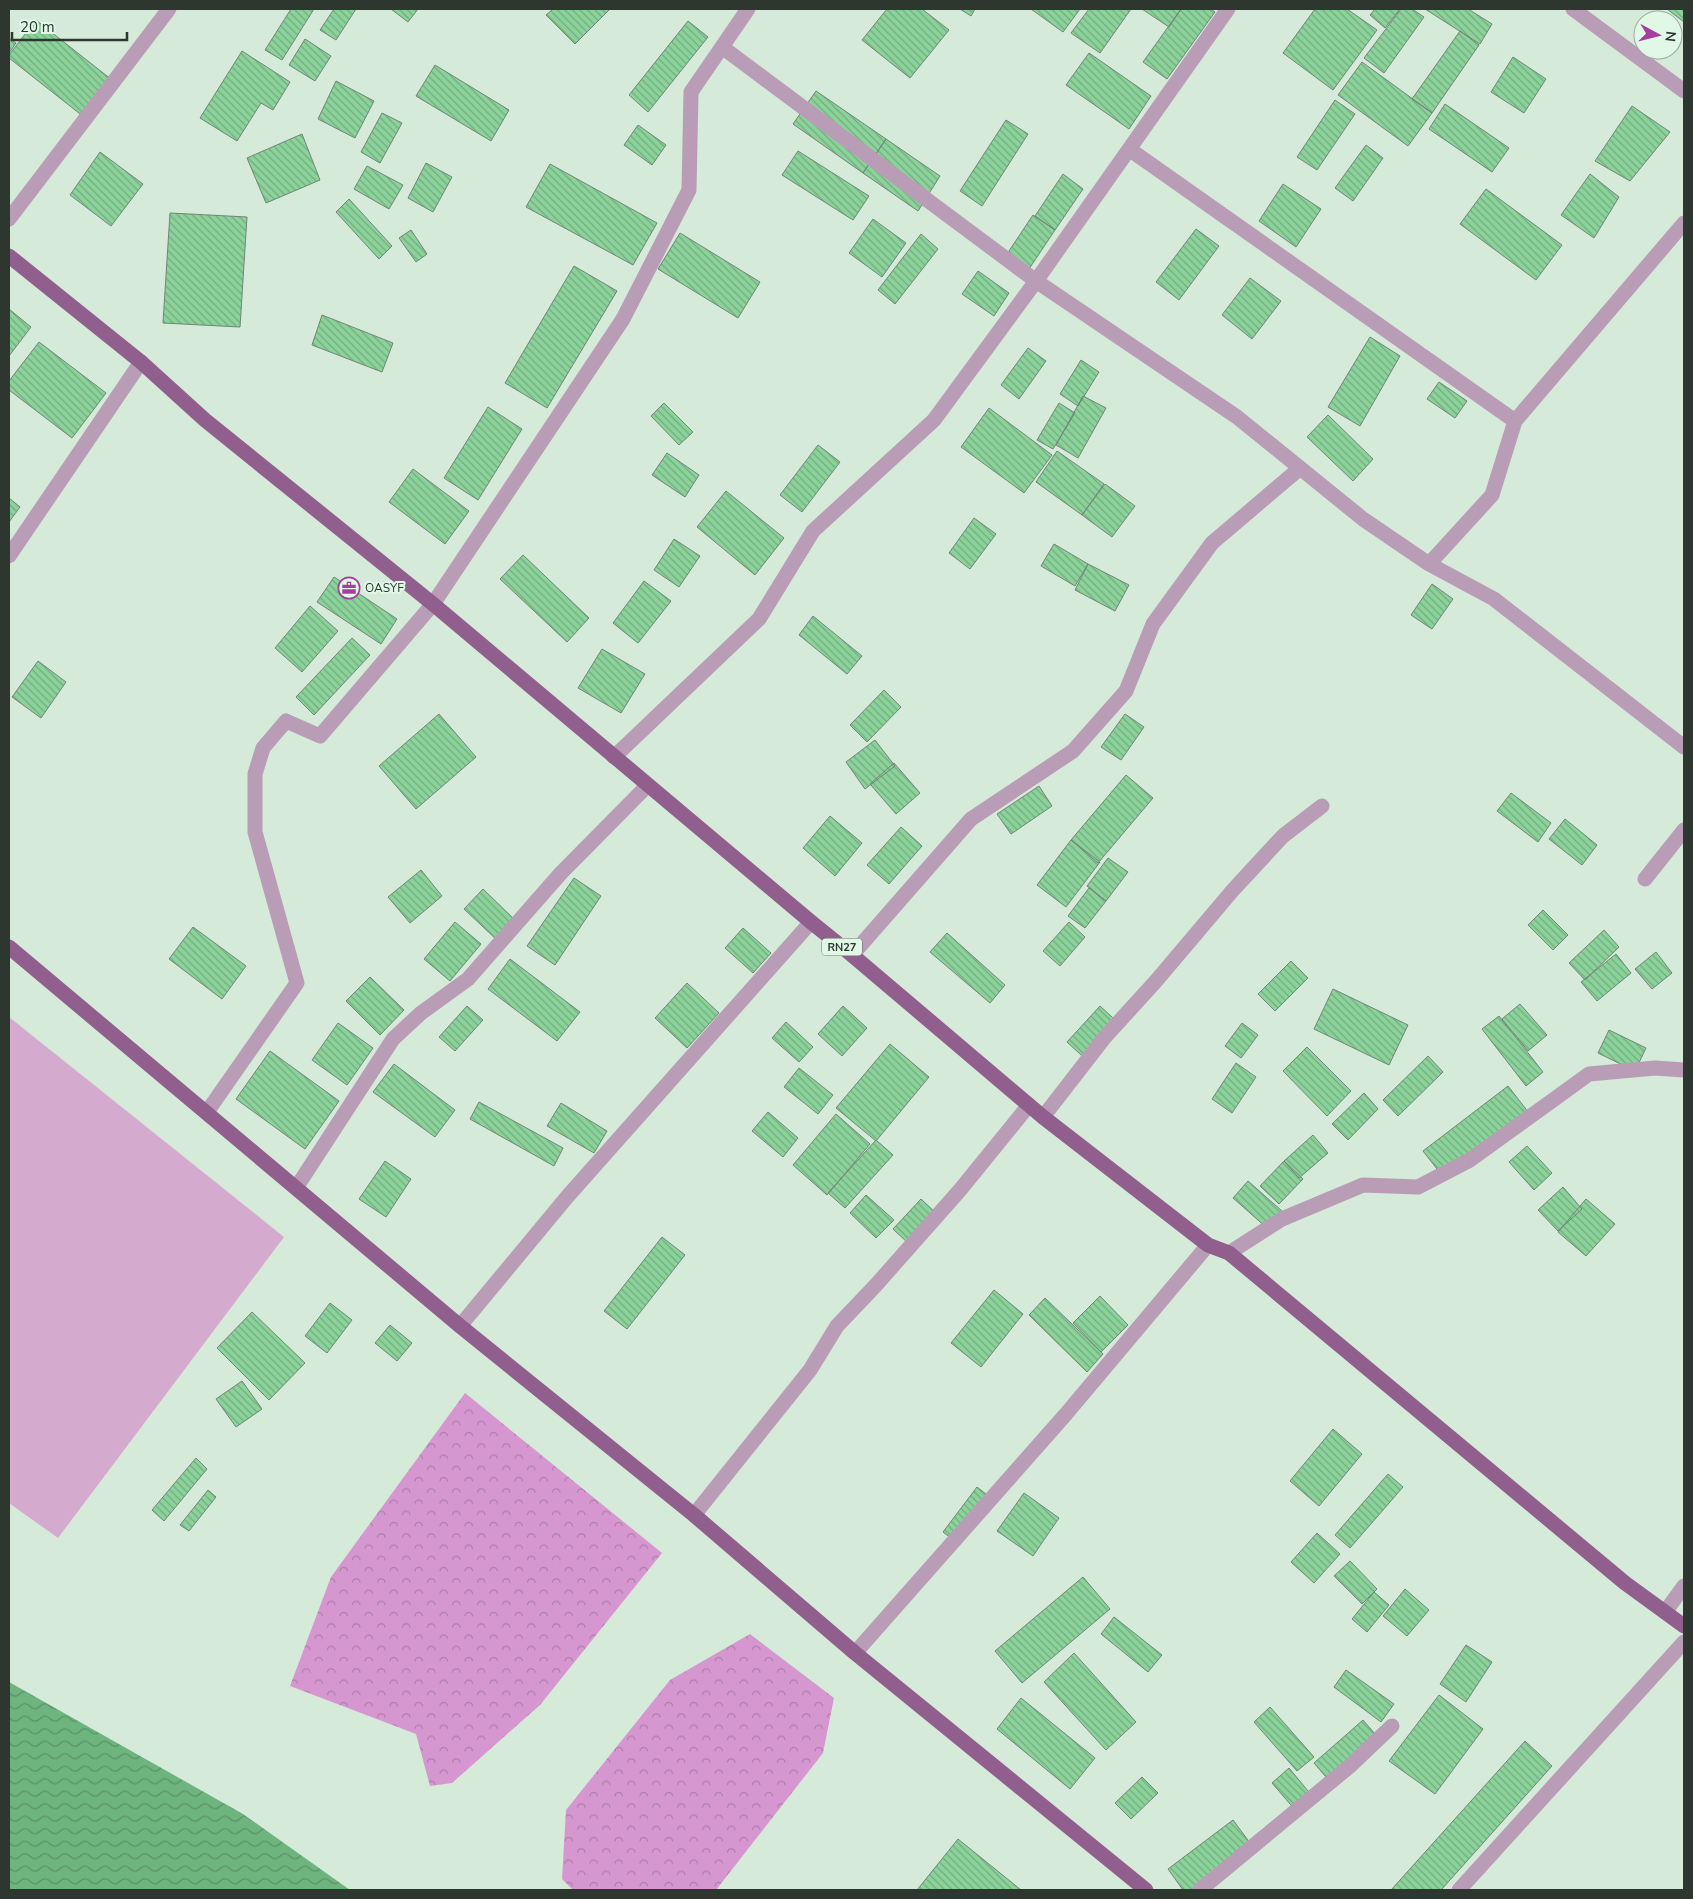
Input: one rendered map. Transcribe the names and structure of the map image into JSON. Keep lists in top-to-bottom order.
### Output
{
  "streets": {
    "main road": ["RN27"]
  },
  "places": {
    "office": ["OASYF"]
  },
  "scale_bar": "20 m",
  "north": "right"
}
